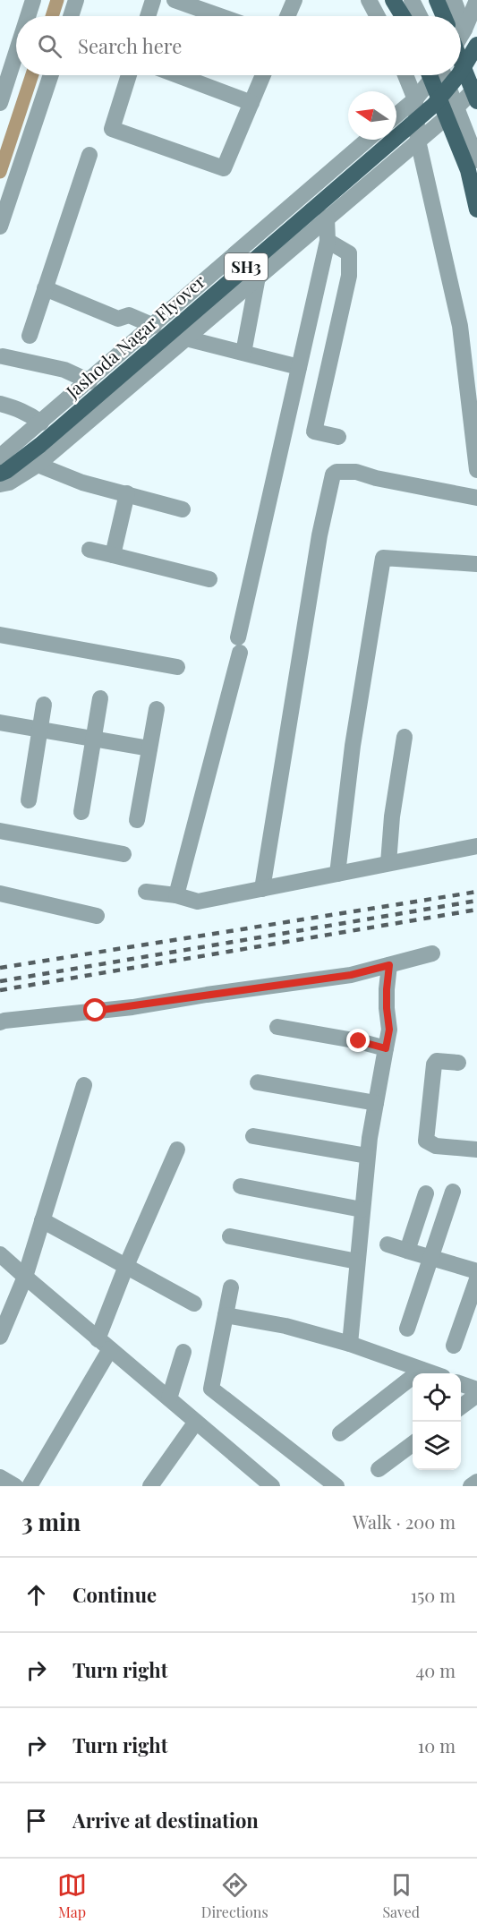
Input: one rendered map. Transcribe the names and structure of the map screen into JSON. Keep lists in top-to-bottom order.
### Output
{
  "streets": {
    "main road": ["SH3", "Jashoda Nagar Flyover"]
  },
  "north": "left",
  "page": {
    "search": "Search here",
    "heading": ["3 min", "Walk · 200 m"],
    "list": [
      ["Continue", "150 m"],
      ["Turn right", "40 m"],
      ["Turn right", "10 m"],
      "Arrive at destination"
    ],
    "nav": ["Map", "Directions", "Saved"]
  }
}
